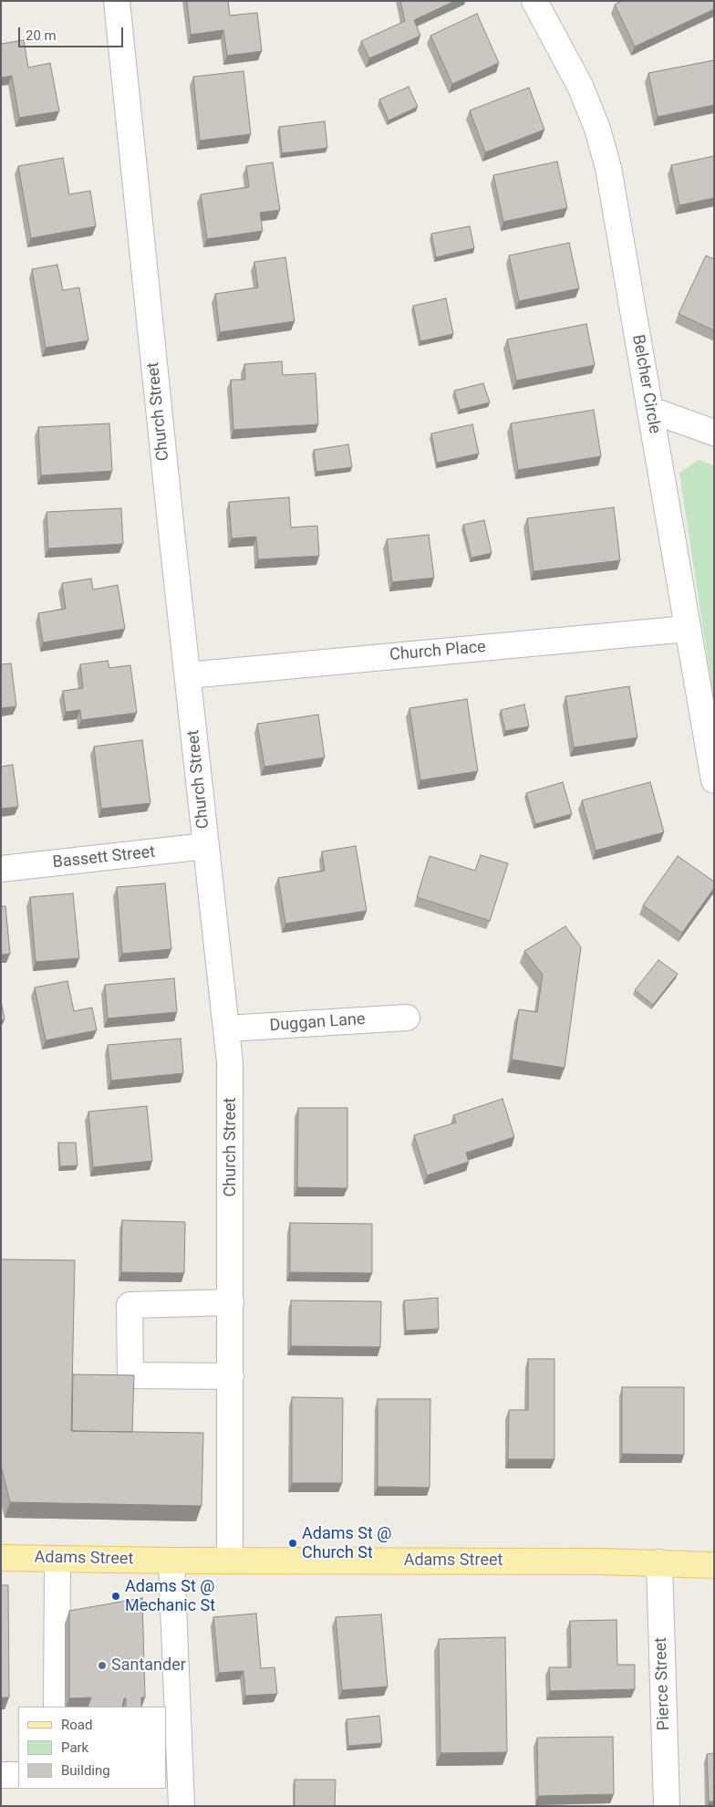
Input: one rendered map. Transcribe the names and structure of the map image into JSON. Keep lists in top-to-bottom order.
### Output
{
  "streets": {
    "main road": ["Adams Street"],
    "street": [
      "Belcher Circle",
      "Church Street",
      "Church Place",
      "Bassett Street",
      "Duggan Lane",
      "Pierce Street"
    ]
  },
  "crossings": [
    ["Belcher Circle", "Church Place"],
    ["Church Street", "Church Place"],
    ["Church Street", "Bassett Street"],
    ["Church Street", "Duggan Lane"],
    ["Church Street", "Adams Street"],
    ["Adams Street", "Pierce Street"]
  ],
  "places": ["Adams St @ Church St", "Adams St @ Mechanic St", "Santander"],
  "legend": ["Road", "Park", "Building"],
  "scale_bar": "20 m"
}
